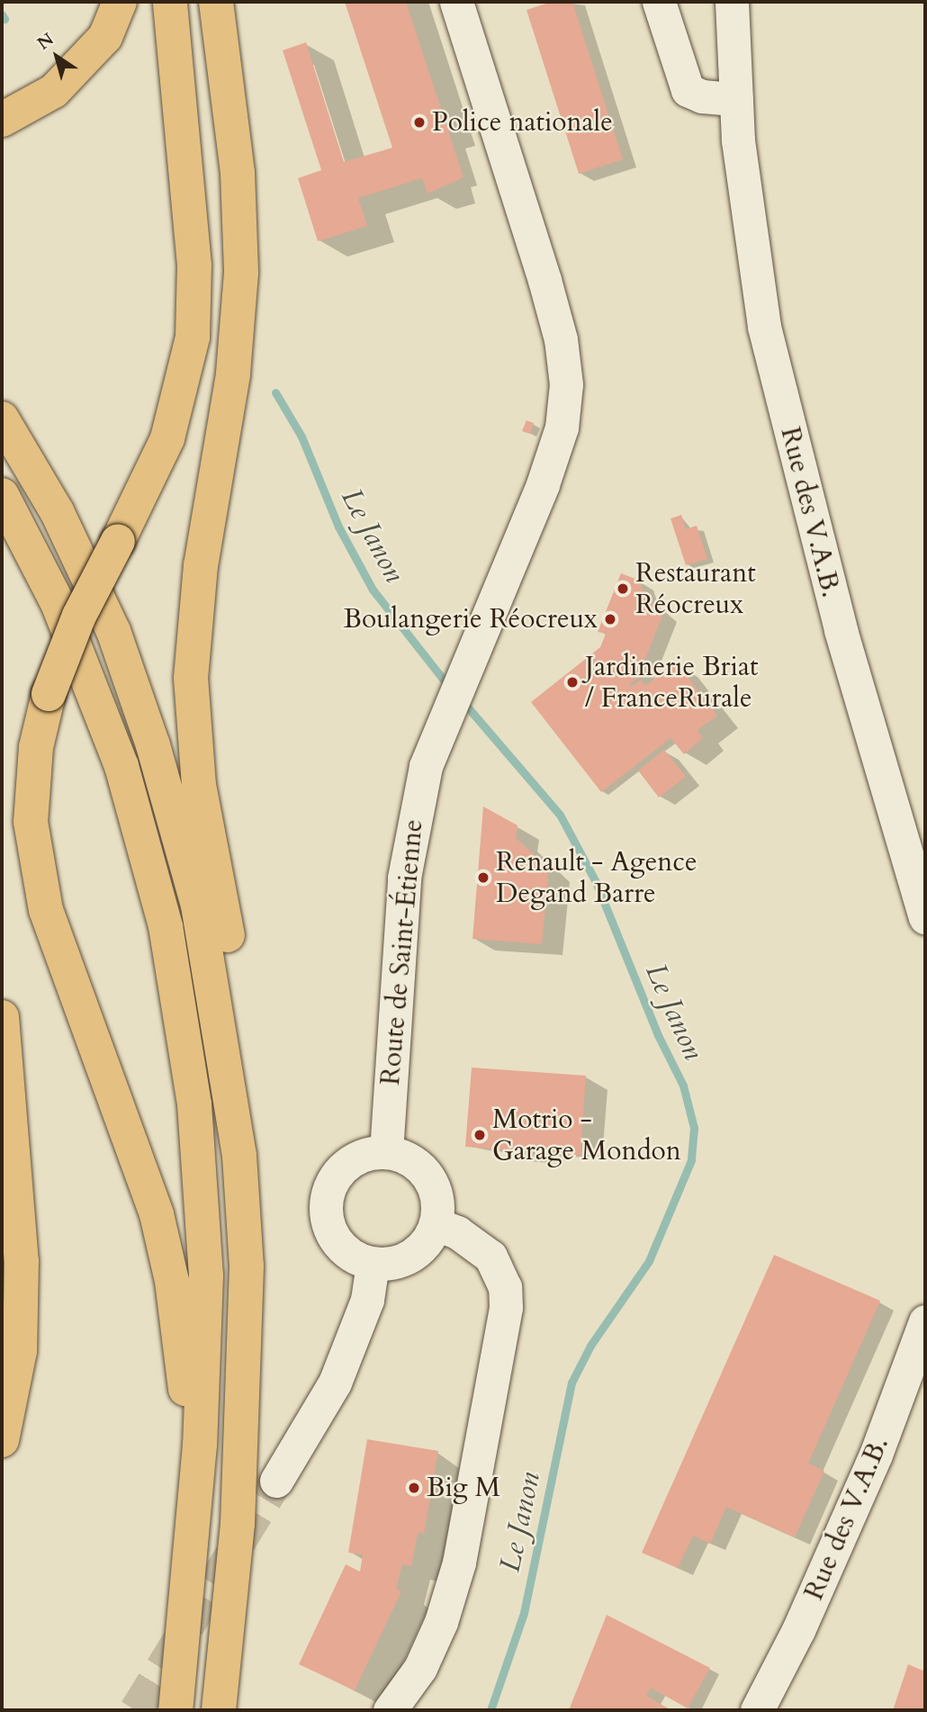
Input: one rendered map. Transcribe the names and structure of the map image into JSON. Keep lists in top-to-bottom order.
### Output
{
  "streets": {
    "street": ["Rue des V.A.B.", "Route de Saint-Étienne"]
  },
  "water": ["Le Janon"],
  "places": [
    "Police nationale",
    "Restaurant Réocreux",
    "Boulangerie Réocreux",
    "Jardinerie Briat / FranceRurale",
    "Renault - Agence Degand Barre",
    "Motrio - Garage Mondon",
    "Big M"
  ],
  "north": "top left"
}
